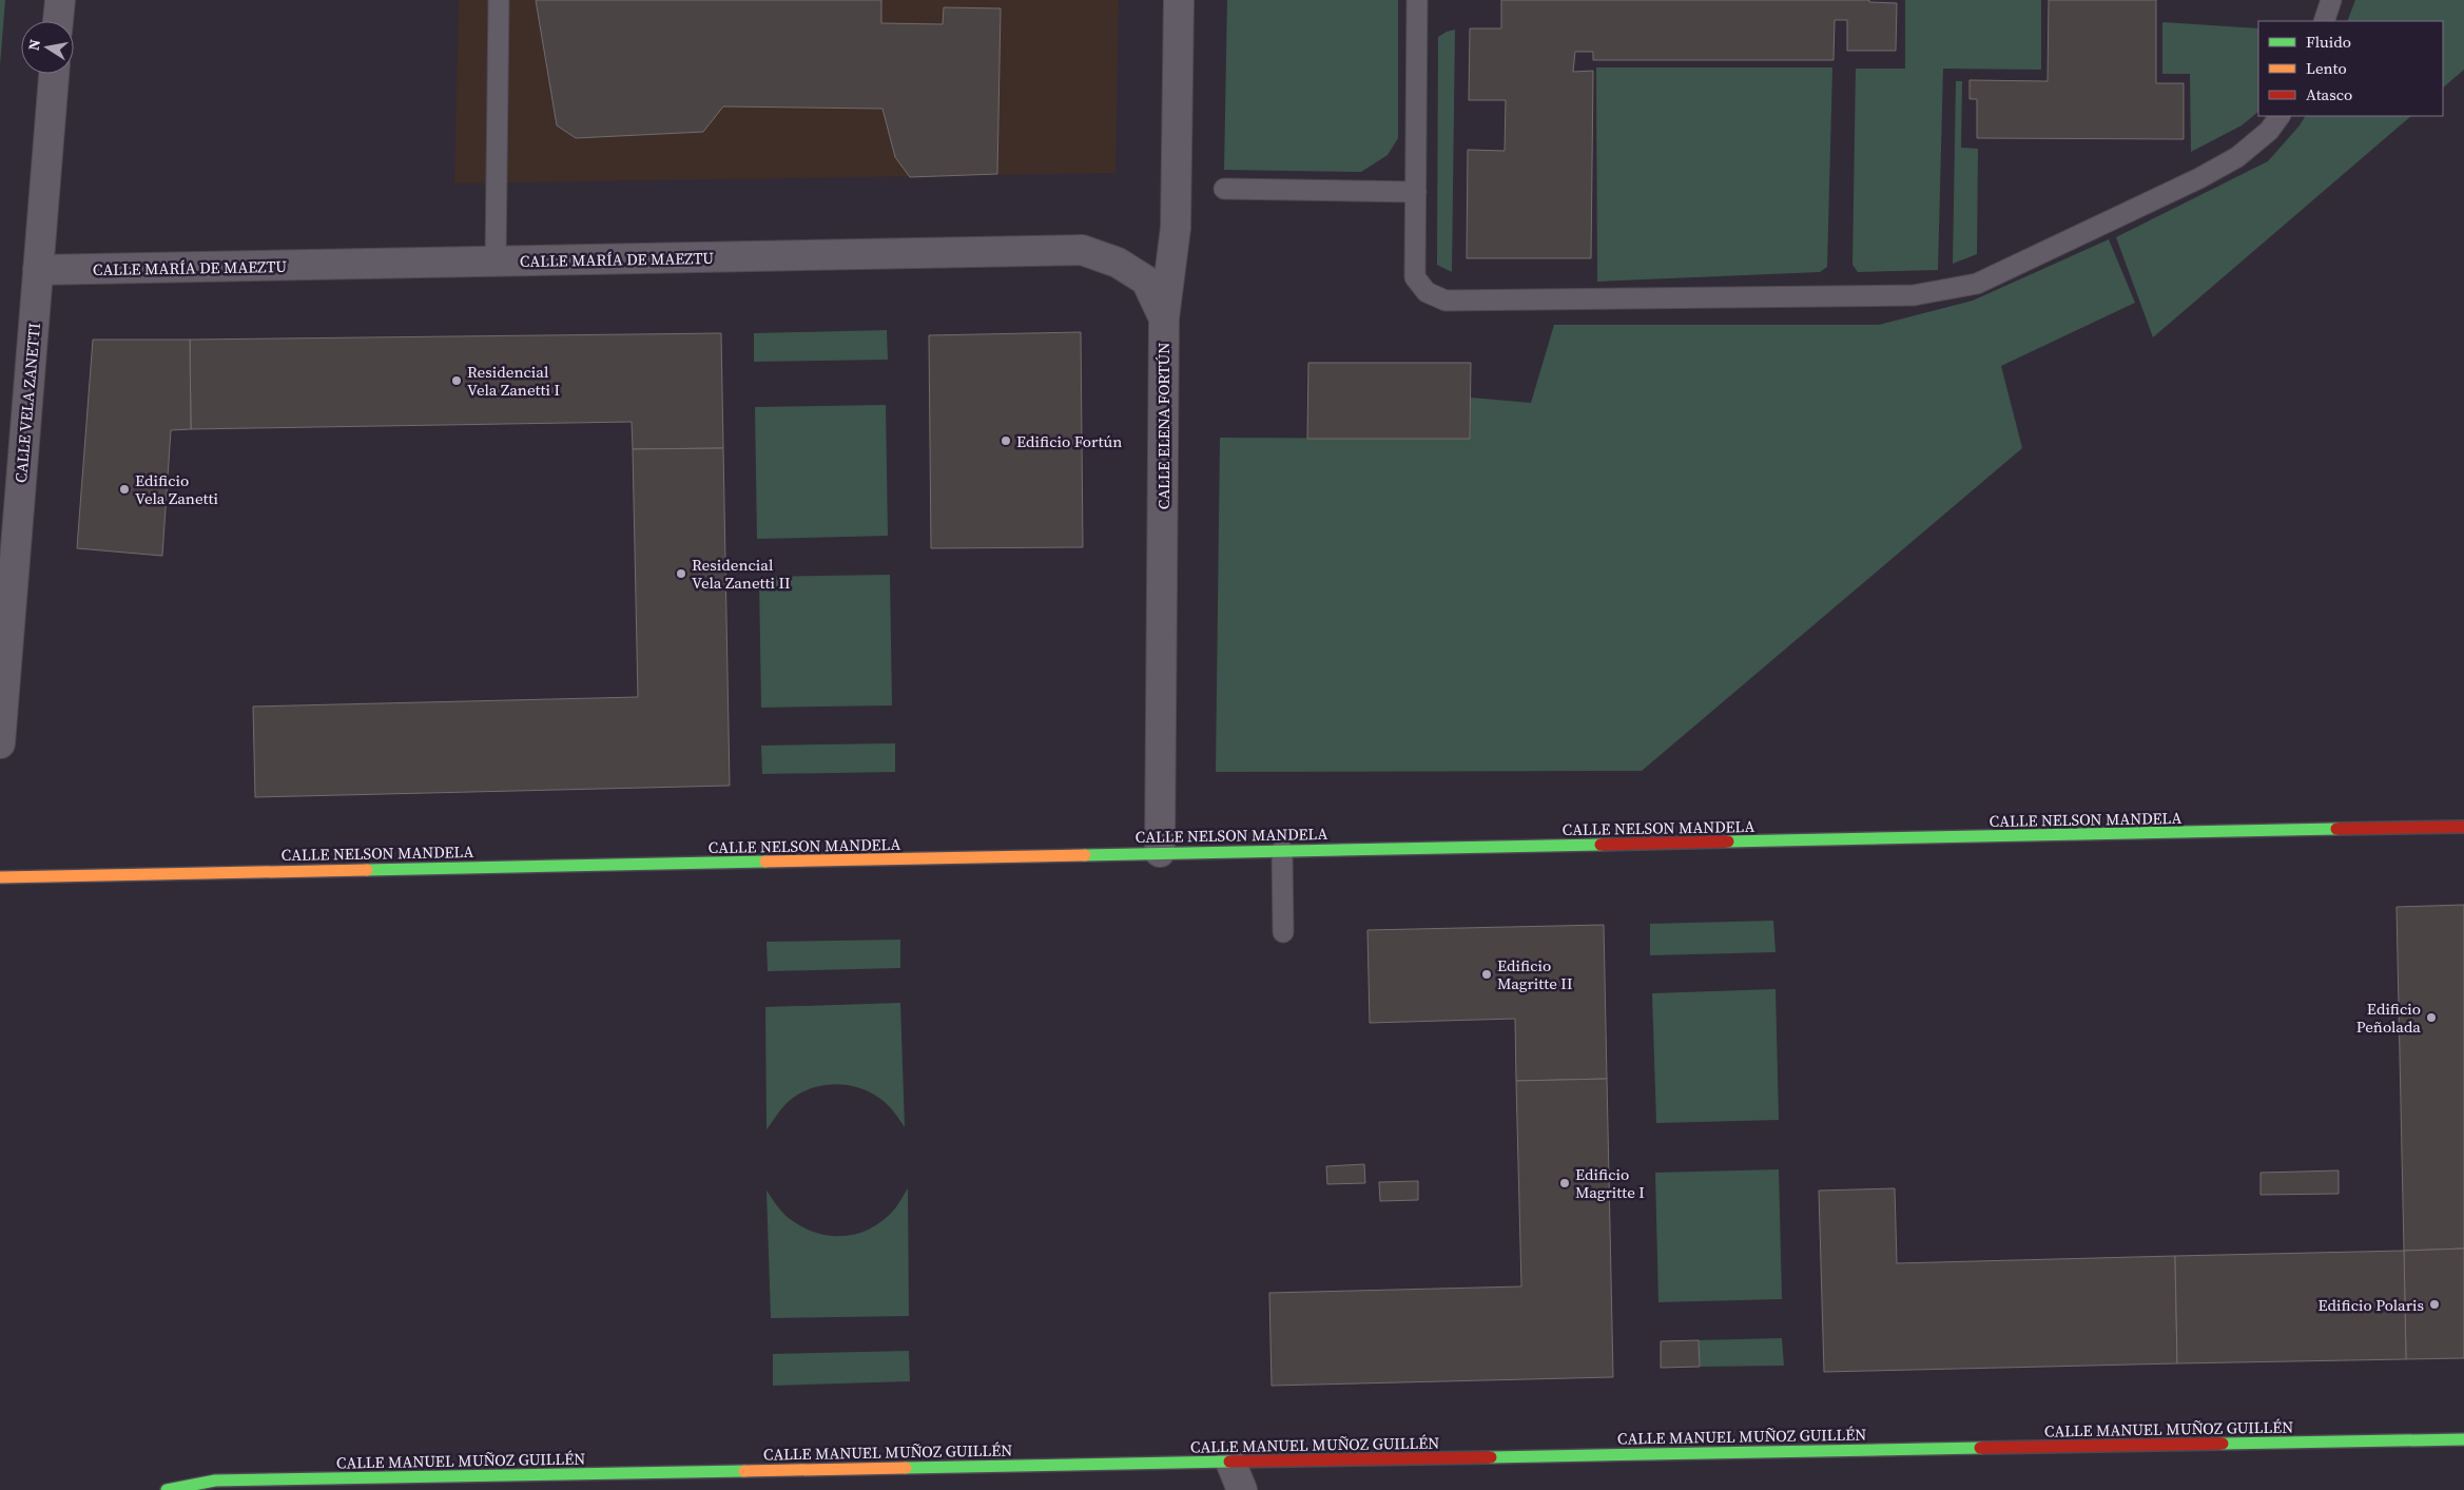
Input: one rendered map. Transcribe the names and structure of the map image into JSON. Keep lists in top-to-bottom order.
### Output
{
  "streets": {
    "street": [
      "CALLE MARÍA DE MAEZTU",
      "CALLE VELA ZANETTI",
      "CALLE ELENA FORTÚN",
      "CALLE NELSON MANDELA",
      "CALLE MANUEL MUÑOZ GUILLÉN"
    ]
  },
  "crossings": [
    ["CALLE MARÍA DE MAEZTU", "CALLE VELA ZANETTI"],
    ["CALLE MARÍA DE MAEZTU", "CALLE ELENA FORTÚN"],
    ["CALLE ELENA FORTÚN", "CALLE NELSON MANDELA"]
  ],
  "places": [
    "Residencial Vela Zanetti I",
    "Edificio Fortún",
    "Edificio Vela Zanetti",
    "Residencial Vela Zanetti II",
    "Edificio Magritte II",
    "Edificio Peñolada",
    "Edificio Magritte I",
    "Edificio Polaris"
  ],
  "legend": ["Fluido", "Lento", "Atasco"],
  "north": "left"
}
